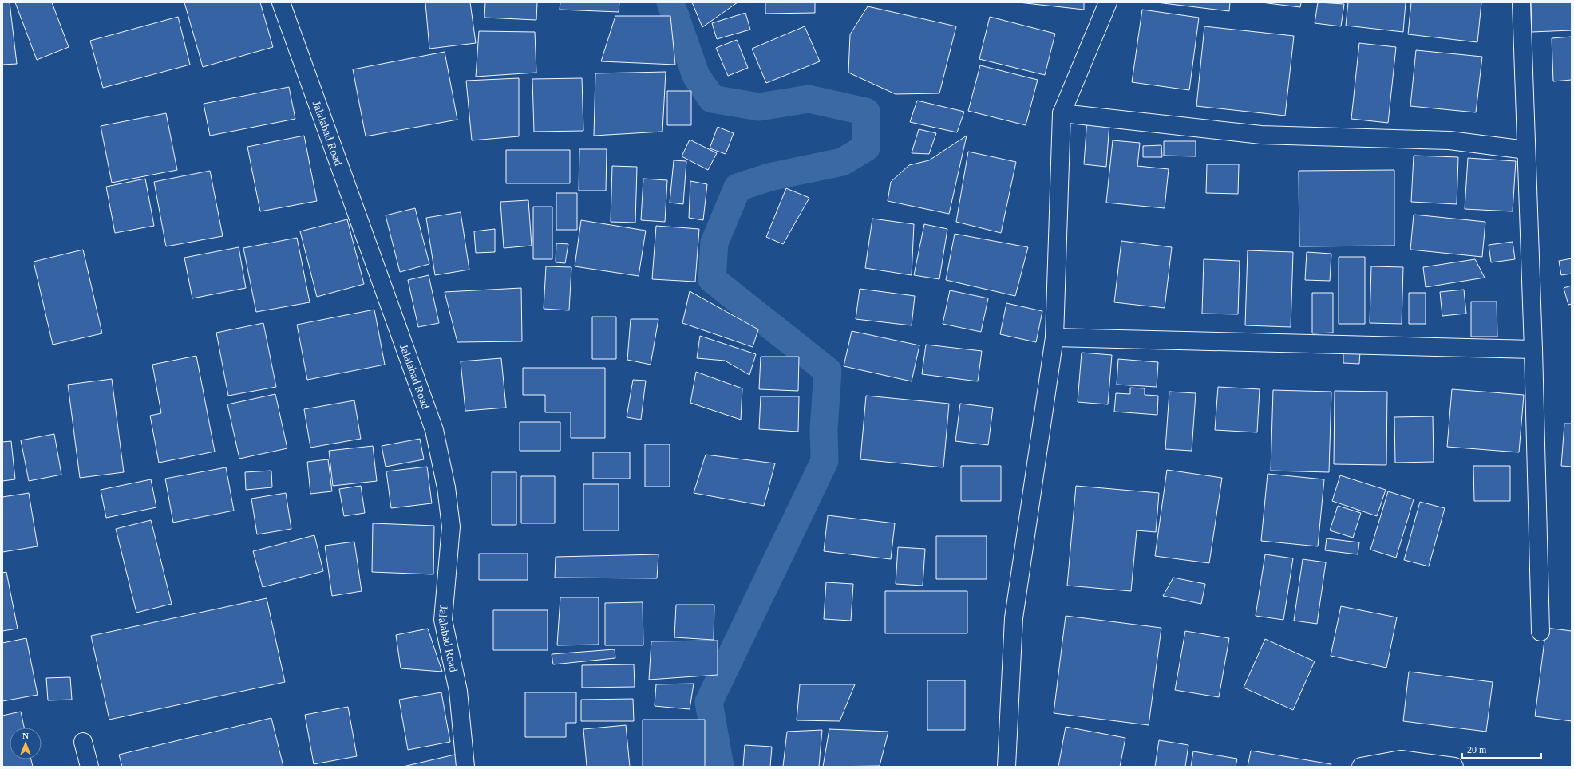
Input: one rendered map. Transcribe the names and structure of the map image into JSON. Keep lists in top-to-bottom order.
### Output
{
  "streets": {
    "street": ["Jalalabad Road"]
  },
  "scale_bar": "20 m",
  "north": "top"
}
